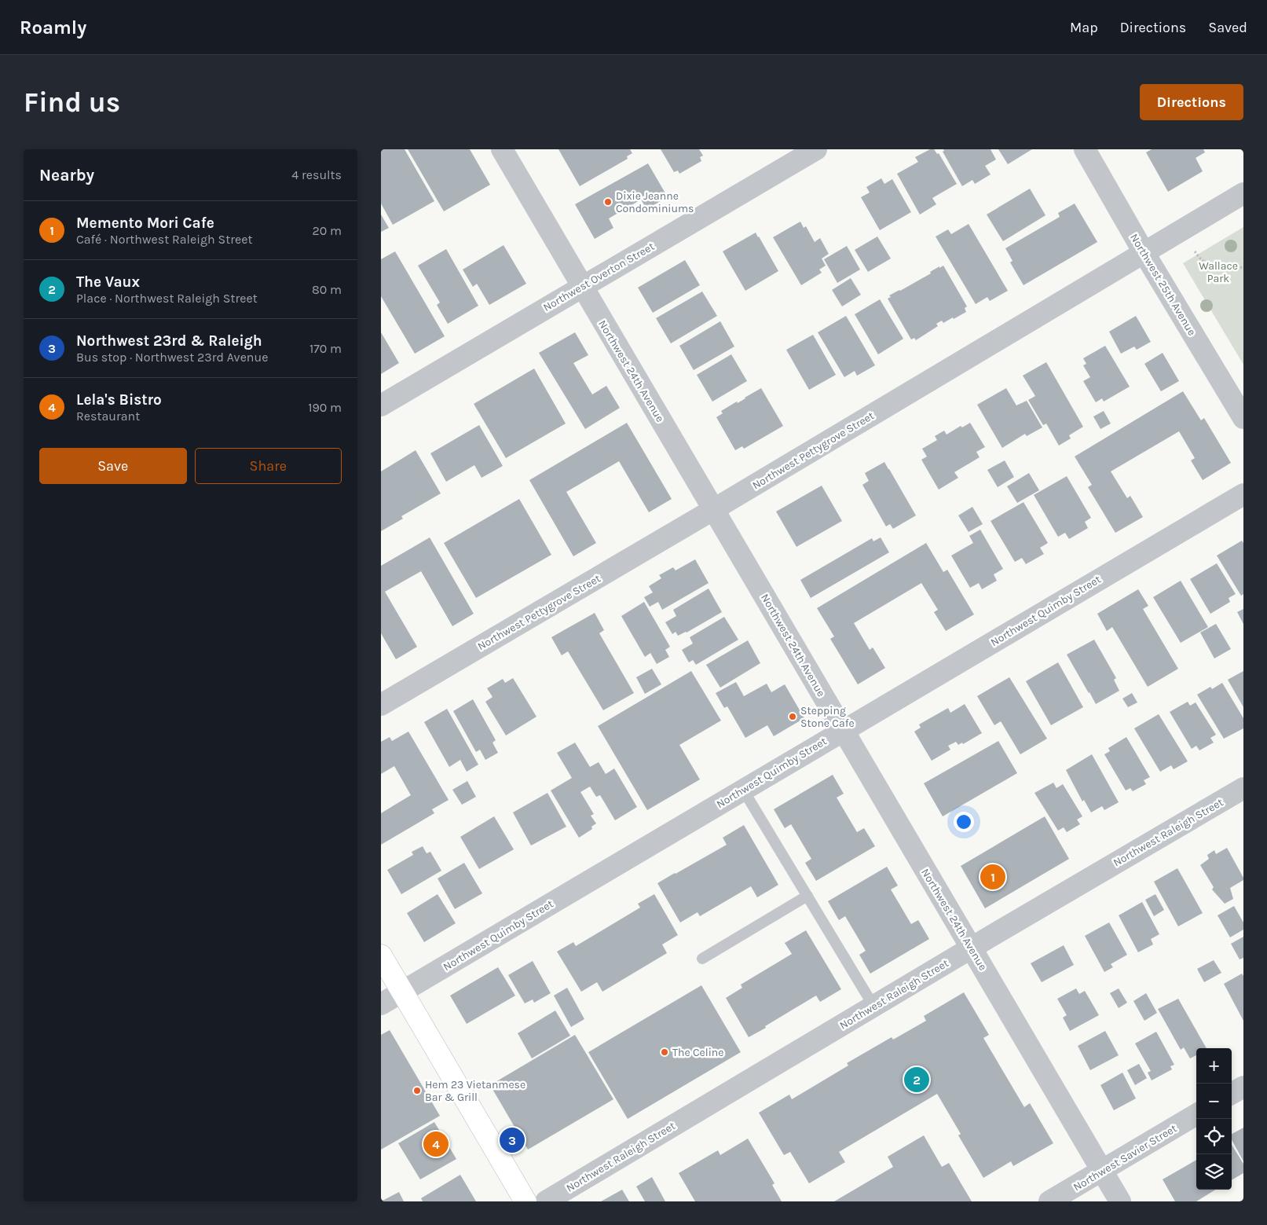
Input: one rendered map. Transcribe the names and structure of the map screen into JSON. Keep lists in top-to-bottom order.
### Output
{
  "streets": {
    "street": [
      "Northwest Overton Street",
      "Northwest 25th Avenue",
      "Northwest 24th Avenue",
      "Northwest Pettygrove Street",
      "Northwest Quimby Street",
      "Northwest Raleigh Street",
      "Northwest Savier Street"
    ]
  },
  "crossings": [
    ["Northwest Overton Street", "Northwest 24th Avenue"],
    ["Northwest 25th Avenue", "Northwest Pettygrove Street"],
    ["Northwest 24th Avenue", "Northwest Pettygrove Street"],
    ["Northwest 24th Avenue", "Northwest Quimby Street"],
    ["Northwest 24th Avenue", "Northwest Raleigh Street"],
    ["Northwest 24th Avenue", "Northwest Savier Street"]
  ],
  "parks": ["Wallace Park"],
  "places": [
    "Dixie Jeanne Condominiums",
    "Stepping Stone Cafe",
    "The Celine",
    "Hem 23 Vietanmese Bar & Grill"
  ],
  "page": {
    "header": "Roamly",
    "nav": ["Map", "Directions", "Saved"],
    "buttons": [
      "Directions",
      ["Save", "Share"]
    ],
    "title": "Find us",
    "heading": ["Nearby", "4 results"],
    "list": [
      {
        "mark": "1",
        "name": "Memento Mori Cafe",
        "note": "Café · Northwest Raleigh Street",
        "value": "20 m"
      },
      {
        "mark": "2",
        "name": "The Vaux",
        "note": "Place · Northwest Raleigh Street",
        "value": "80 m"
      },
      {
        "mark": "3",
        "name": "Northwest 23rd & Raleigh",
        "note": "Bus stop · Northwest 23rd Avenue",
        "value": "170 m"
      },
      {
        "mark": "4",
        "name": "Lela's Bistro",
        "note": "Restaurant",
        "value": "190 m"
      }
    ],
    "pins": [
      "1",
      "2",
      "3",
      "4"
    ],
    "map_buttons": ["+", "−"]
  }
}
